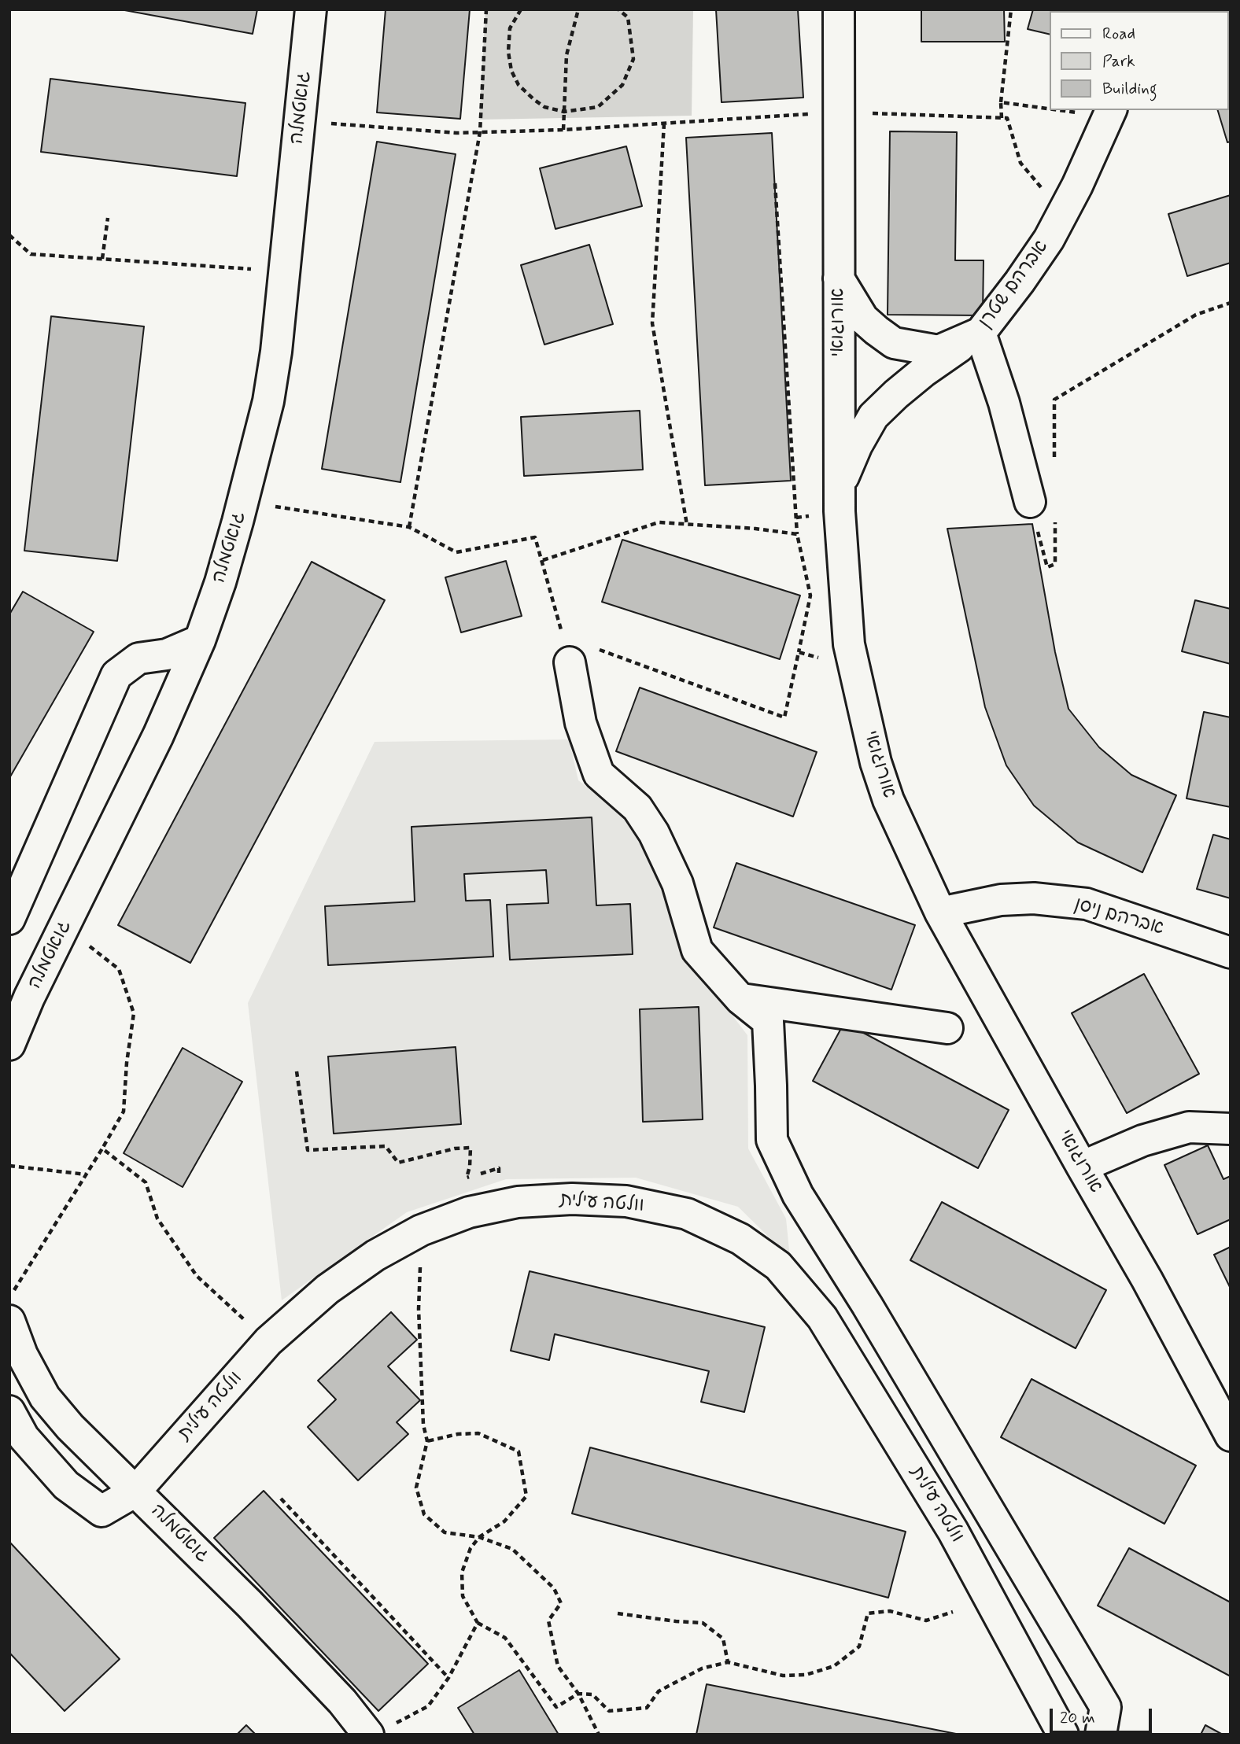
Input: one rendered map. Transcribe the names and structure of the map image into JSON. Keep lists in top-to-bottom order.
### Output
{
  "streets": {
    "street": [
      "גואטמלה",
      "אברהם שטרן",
      "אורוגואי",
      "אברהם ניסן",
      "וולטה עילית"
    ]
  },
  "crossings": [
    ["גואטמלה", "וולטה עילית"],
    ["אברהם שטרן", "אורוגואי"],
    ["אורוגואי", "אברהם ניסן"]
  ],
  "legend": ["Road", "Park", "Building"],
  "scale_bar": "20 m"
}
